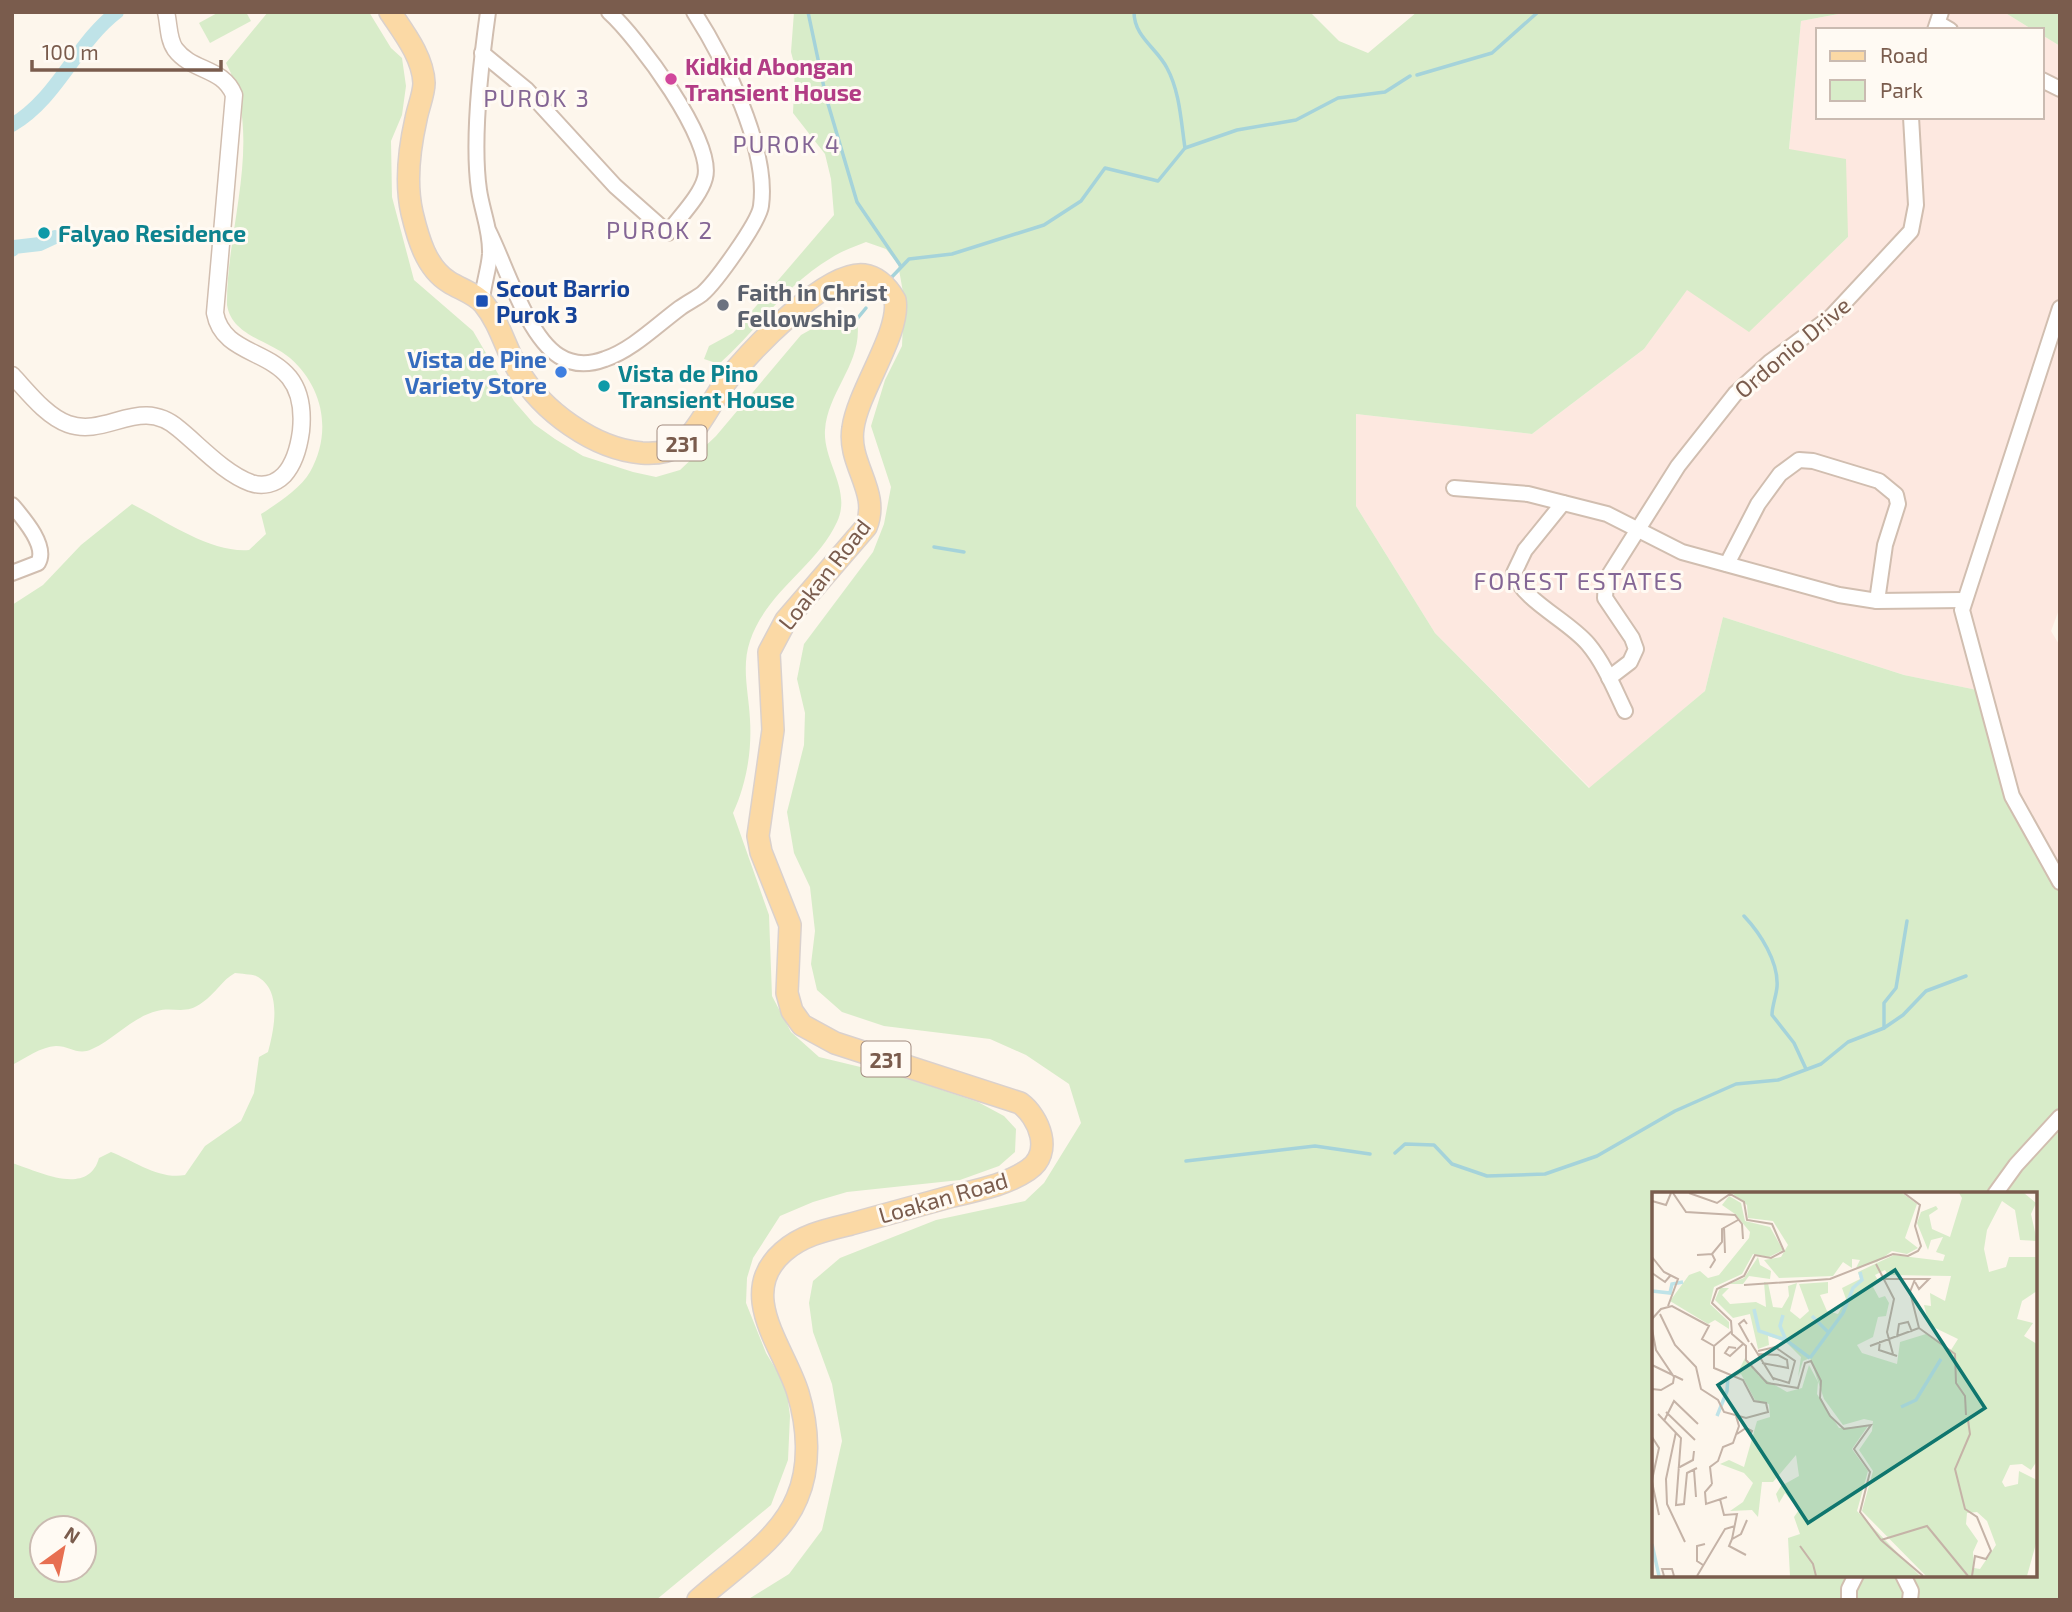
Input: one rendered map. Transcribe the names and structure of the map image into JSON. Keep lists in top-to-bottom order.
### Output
{
  "streets": {
    "main road": ["231", "Loakan Road"],
    "street": ["Ordonio Drive"]
  },
  "districts": [
    "PUROK 3",
    "PUROK 4",
    "PUROK 2",
    "FOREST ESTATES"
  ],
  "places": {
    "other": [
      "Kidkid Abongan Transient House",
      "Falyao Residence",
      "Faith in Christ Fellowship",
      "Vista de Pine Variety Store",
      "Vista de Pino Transient House"
    ],
    "transit": ["Scout Barrio Purok 3"]
  },
  "legend": ["Road", "Park"],
  "scale_bar": "100 m",
  "north": "top right"
}
